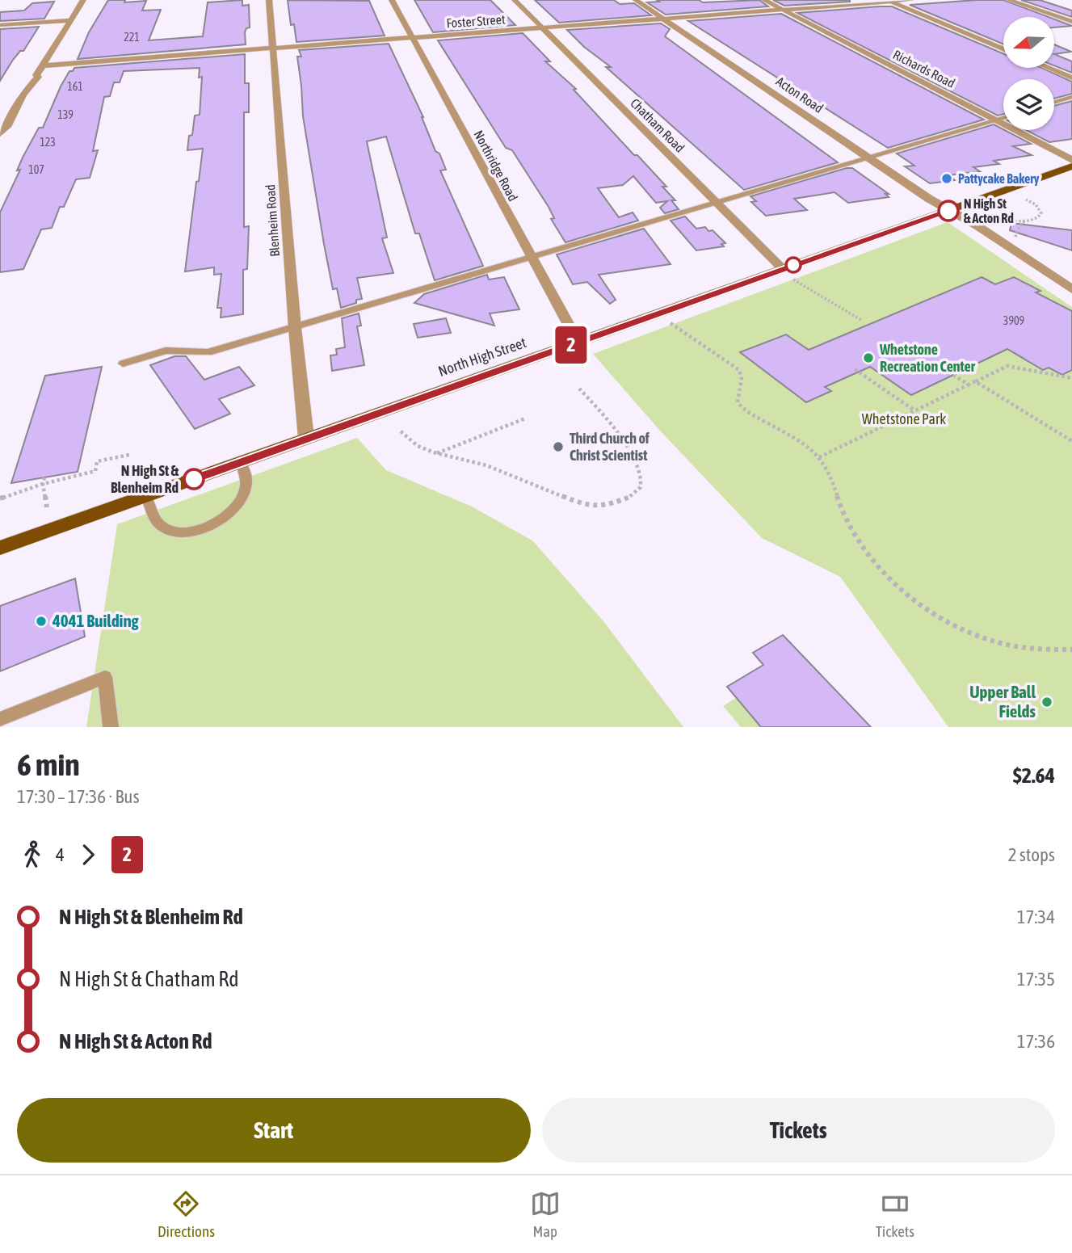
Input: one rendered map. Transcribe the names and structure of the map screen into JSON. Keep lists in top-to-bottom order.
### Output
{
  "streets": {
    "main road": ["North High Street"],
    "street": [
      "Foster Street",
      "Richards Road",
      "Acton Road",
      "Chatham Road",
      "Northridge Road",
      "Blenheim Road"
    ]
  },
  "crossings": [
    ["Foster Street", "Richards Road"],
    ["Foster Street", "Acton Road"],
    ["Foster Street", "Chatham Road"],
    ["Foster Street", "Northridge Road"],
    ["Foster Street", "Blenheim Road"],
    ["Acton Road", "North High Street"],
    ["Chatham Road", "North High Street"],
    ["Northridge Road", "North High Street"],
    ["Blenheim Road", "North High Street"]
  ],
  "parks": ["Whetstone Park"],
  "places": [
    "Pattycake Bakery",
    "N High St & Acton Rd",
    "Whetstone Recreation Center",
    "Third Church of Christ Scientist",
    "N High St & Blenheim Rd",
    "4041 Building",
    "Upper Ball Fields"
  ],
  "lines": ["bus line 2"],
  "house_numbers": [
    "221",
    "161",
    "139",
    "123",
    "107",
    "3909"
  ],
  "north": "left",
  "page": {
    "on_map": "2",
    "heading": ["6 min", "17:30 – 17:36 · Bus", "$2.64"],
    "legs": ["4", "2", "2 stops"],
    "list": [
      {
        "name": "N High St & Blenheim Rd",
        "value": "17:34"
      },
      {
        "name": "N High St & Chatham Rd",
        "value": "17:35"
      },
      {
        "name": "N High St & Acton Rd",
        "value": "17:36"
      }
    ],
    "buttons": ["Start", "Tickets"],
    "tabs": ["Directions", "Map", "Tickets"]
  }
}
